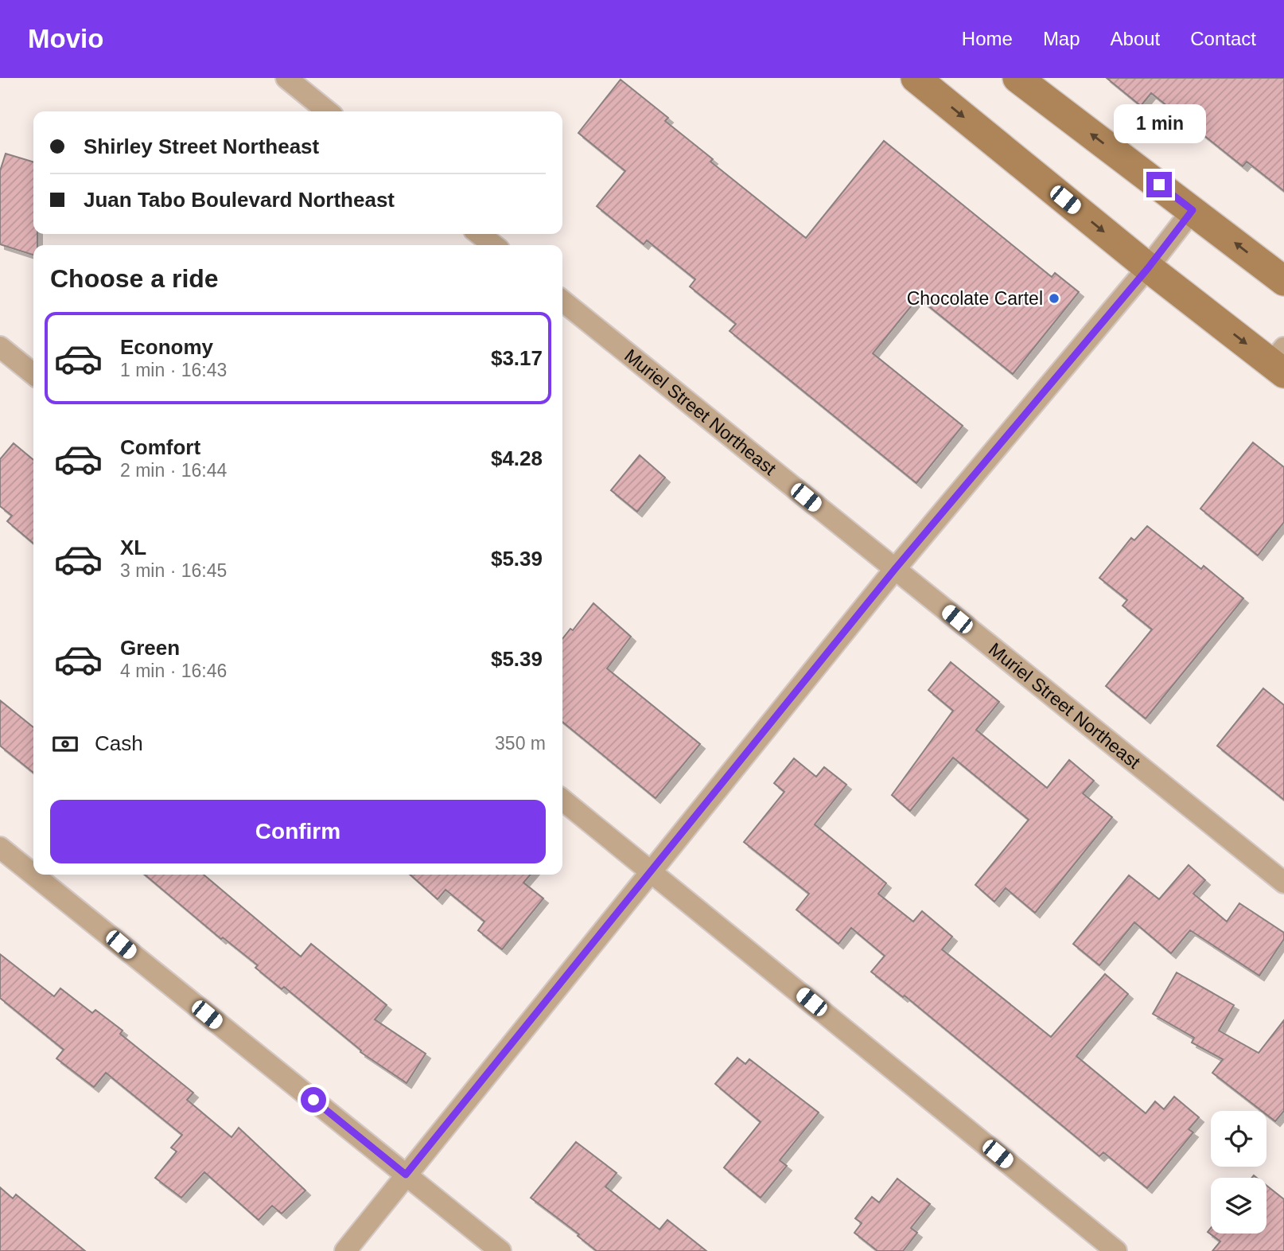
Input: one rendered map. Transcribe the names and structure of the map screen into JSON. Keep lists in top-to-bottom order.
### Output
{
  "streets": {
    "street": ["Muriel Street Northeast"]
  },
  "places": ["Chocolate Cartel"],
  "page": {
    "header": "Movio",
    "nav": [
      "Home",
      "Map",
      "About",
      "Contact"
    ],
    "bubble": "1 min",
    "banner": ["Shirley Street Northeast", "Juan Tabo Boulevard Northeast"],
    "heading": "Choose a ride",
    "list": [
      {
        "name": "Economy",
        "note": "1 min · 16:43",
        "value": "$3.17"
      },
      {
        "name": "Comfort",
        "note": "2 min · 16:44",
        "value": "$4.28"
      },
      {
        "name": "XL",
        "note": "3 min · 16:45",
        "value": "$5.39"
      },
      {
        "name": "Green",
        "note": "4 min · 16:46",
        "value": "$5.39"
      }
    ],
    "pay": ["Cash", "350 m"],
    "buttons": "Confirm"
  }
}
